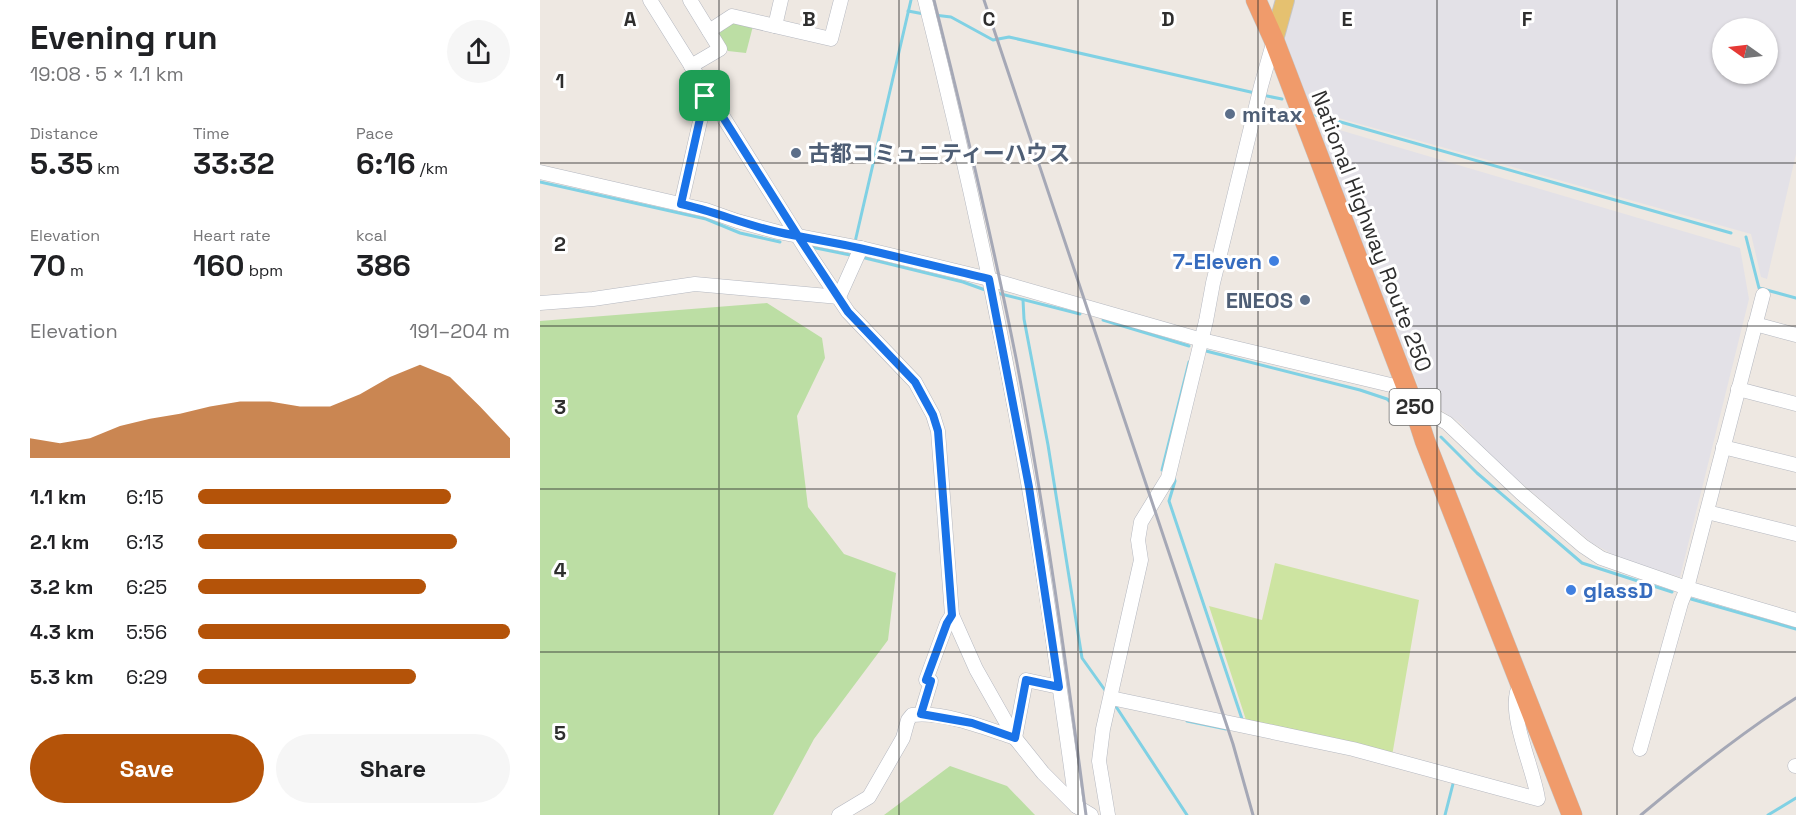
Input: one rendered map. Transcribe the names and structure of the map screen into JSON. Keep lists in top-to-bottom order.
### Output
{
  "streets": {
    "highway": ["National Highway Route 250", "250"]
  },
  "places": [
    "mitax",
    "古都コミュニティーハウス",
    "7-Eleven",
    "ENEOS",
    "glassD"
  ],
  "north": "left",
  "page": {
    "heading": ["Evening run", "19:08 · 5 × 1.1 km"],
    "stats": [
      ["Distance", "5.35 km"],
      ["Time", "33:32"],
      ["Pace", "6:16 /km"],
      ["Elevation", "70 m"],
      ["Heart rate", "160 bpm"],
      ["kcal", "386"]
    ],
    "chart": ["Elevation", "191–204 m"],
    "list": [
      {
        "name": "1.1 km",
        "note": "6:15"
      },
      {
        "name": "2.1 km",
        "note": "6:13"
      },
      {
        "name": "3.2 km",
        "note": "6:25"
      },
      {
        "name": "4.3 km",
        "note": "5:56"
      },
      {
        "name": "5.3 km",
        "note": "6:29"
      }
    ],
    "buttons": ["Save", "Share"]
  },
  "grid": {
    "columns": [
      "A",
      "B",
      "C",
      "D",
      "E",
      "F"
    ],
    "rows": [
      "1",
      "2",
      "3",
      "4",
      "5"
    ]
  }
}
